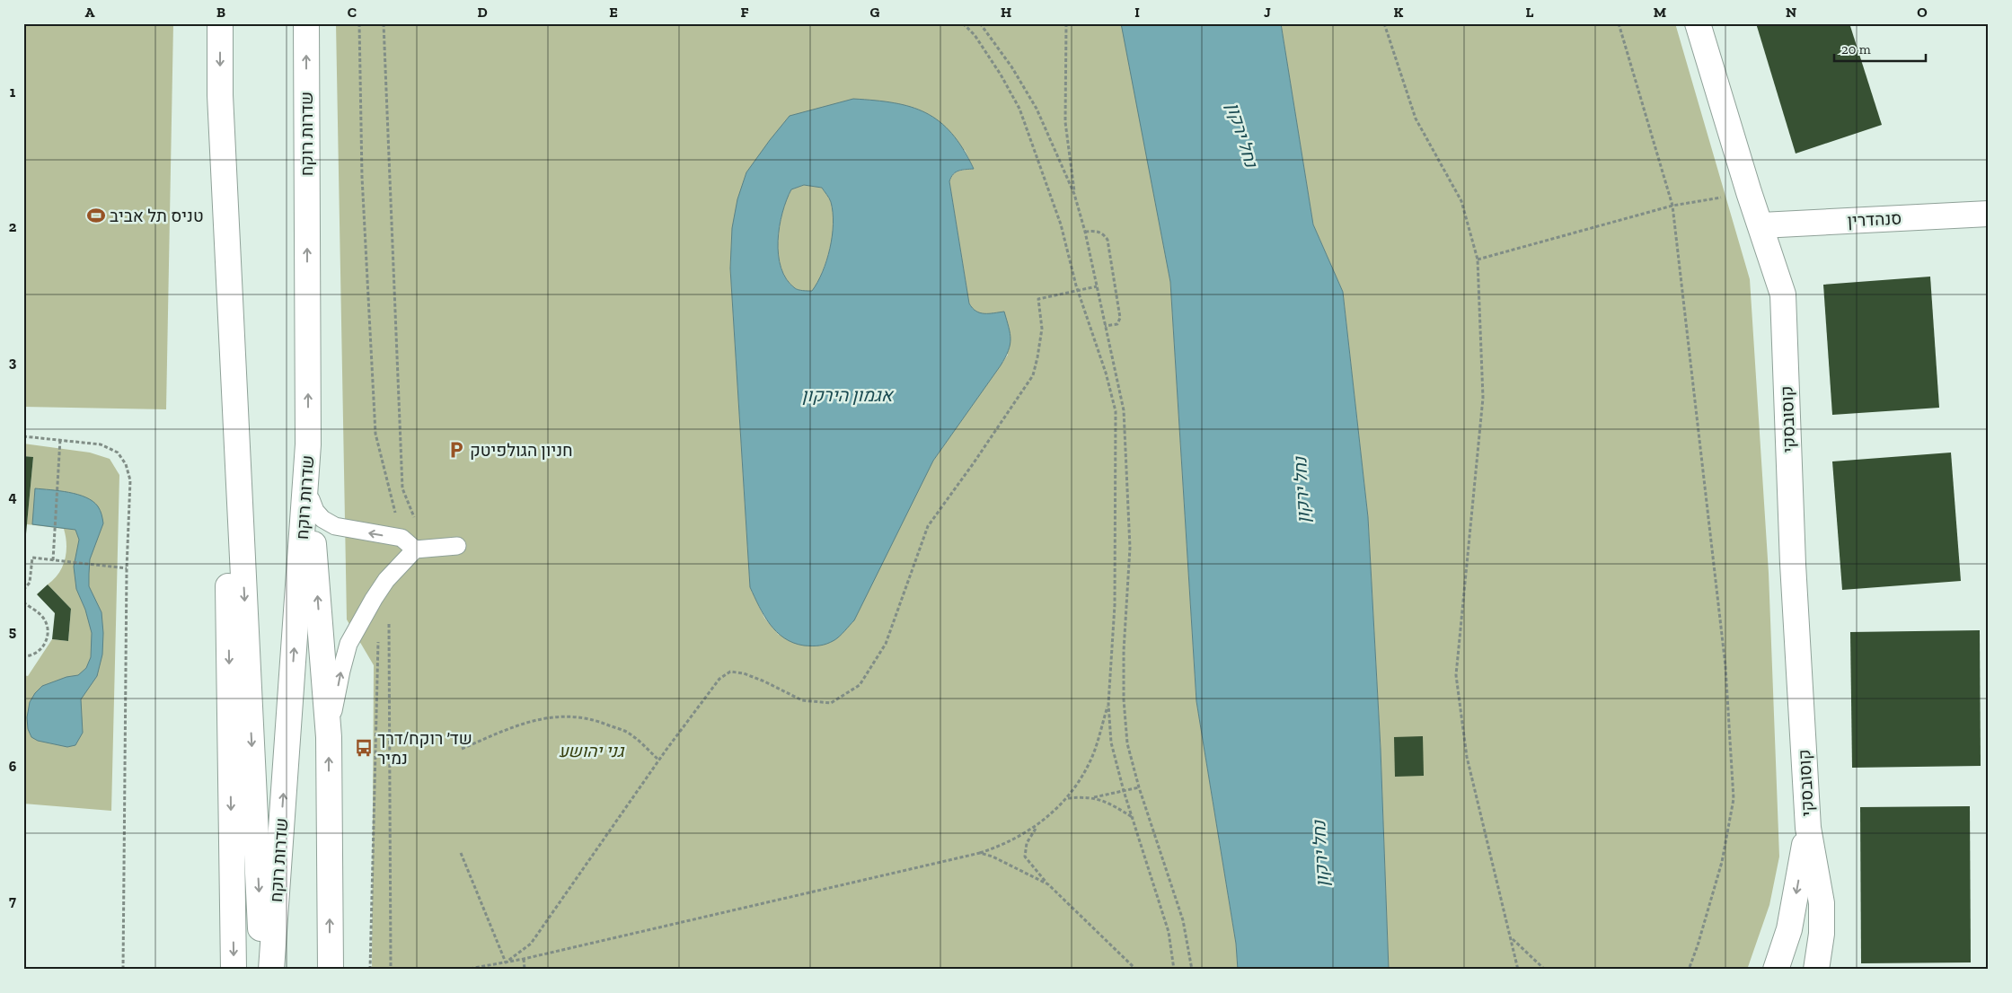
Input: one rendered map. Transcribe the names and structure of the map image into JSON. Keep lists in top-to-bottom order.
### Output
{
  "streets": {
    "main road": ["שדרות רוקח", "סנהדרין", "קוסובסקי"]
  },
  "crossings": [
    ["סנהדרין", "קוסובסקי"]
  ],
  "water": ["נחל ירקון", "אגמון הירקון"],
  "parks": ["גני יהושע"],
  "places": {
    "sports": ["טניס תל אביב"],
    "parking": ["חניון הגולפיטק"],
    "bus stop": ["שד׳ רוקח/דרך נמיר"]
  },
  "scale_bar": "20 m",
  "grid": {
    "columns": [
      "A",
      "B",
      "C",
      "D",
      "E",
      "F",
      "G",
      "H",
      "I",
      "J",
      "K",
      "L",
      "M",
      "N",
      "O"
    ],
    "rows": [
      "1",
      "2",
      "3",
      "4",
      "5",
      "6",
      "7"
    ]
  }
}
